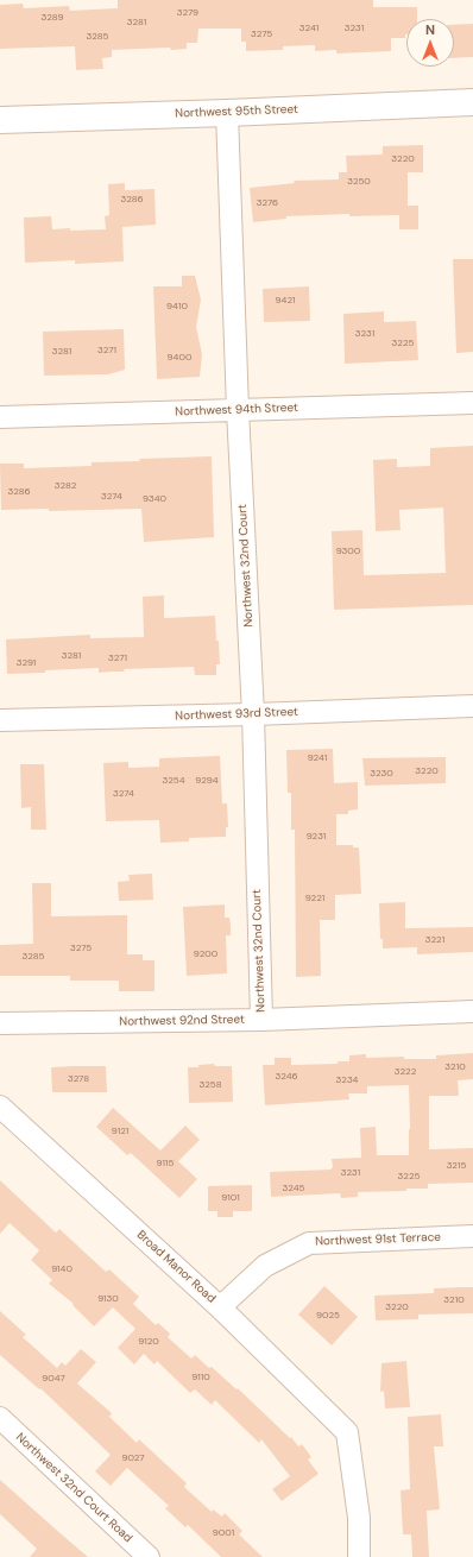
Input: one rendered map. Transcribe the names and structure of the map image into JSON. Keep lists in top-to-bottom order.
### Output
{
  "streets": {
    "street": [
      "Northwest 95th Street",
      "Northwest 94th Street",
      "Northwest 32nd Court",
      "Northwest 93rd Street",
      "Northwest 92nd Street",
      "Northwest 91st Terrace",
      "Broad Manor Road",
      "Northwest 32nd Court Road"
    ]
  },
  "crossings": [
    ["Northwest 95th Street", "Northwest 32nd Court"],
    ["Northwest 94th Street", "Northwest 32nd Court"],
    ["Northwest 32nd Court", "Northwest 93rd Street"],
    ["Northwest 32nd Court", "Northwest 92nd Street"],
    ["Northwest 91st Terrace", "Broad Manor Road"]
  ],
  "house_numbers": [
    "3279",
    "3289",
    "3281",
    "3241",
    "3231",
    "3275",
    "3285",
    "3220",
    "3250",
    "3286",
    "3276",
    "9421",
    "9410",
    "3231",
    "3225",
    "3271",
    "3281",
    "9400",
    "3282",
    "3286",
    "3274",
    "9340",
    "9300",
    "3281",
    "3271",
    "3291",
    "9241",
    "3220",
    "3230",
    "3254",
    "9294",
    "3274",
    "9231",
    "9221",
    "3221",
    "3275",
    "9200",
    "3285",
    "3210",
    "3222",
    "3246",
    "3278",
    "3234",
    "3258",
    "9121",
    "9115",
    "3215",
    "3231",
    "3225",
    "3245",
    "9101",
    "9140",
    "9130",
    "3210",
    "3220",
    "9025",
    "9120",
    "9110",
    "9047",
    "9027",
    "9001"
  ],
  "north": "top"
}
